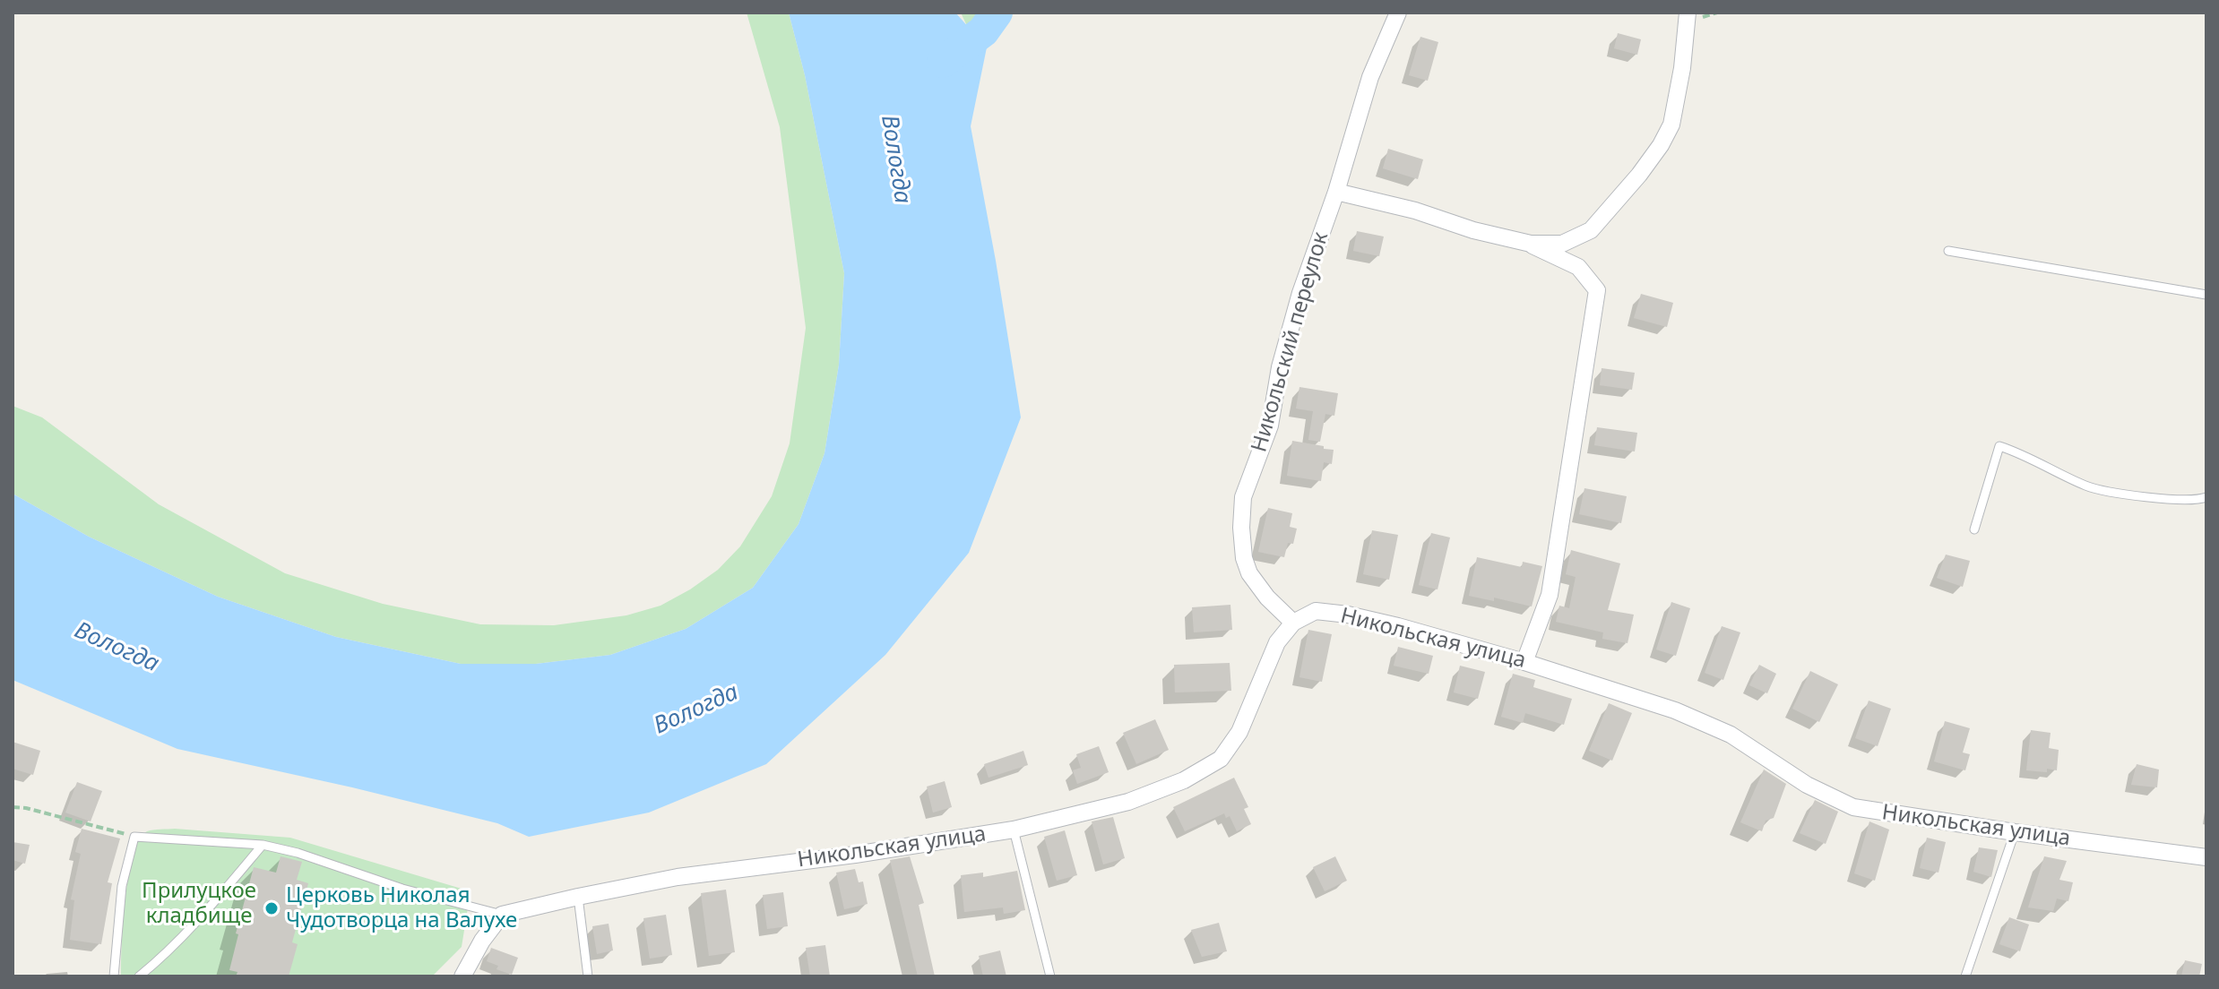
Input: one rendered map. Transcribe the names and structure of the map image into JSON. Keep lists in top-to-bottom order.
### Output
{
  "streets": {
    "street": ["Никольский переулок", "Никольская улица"]
  },
  "crossings": [
    ["Никольский переулок", "Никольская улица"]
  ],
  "water": ["Вологда"],
  "parks": ["Прилуцкое кладбище"],
  "places": ["Церковь Николая Чудотворца на Валухе"]
}
